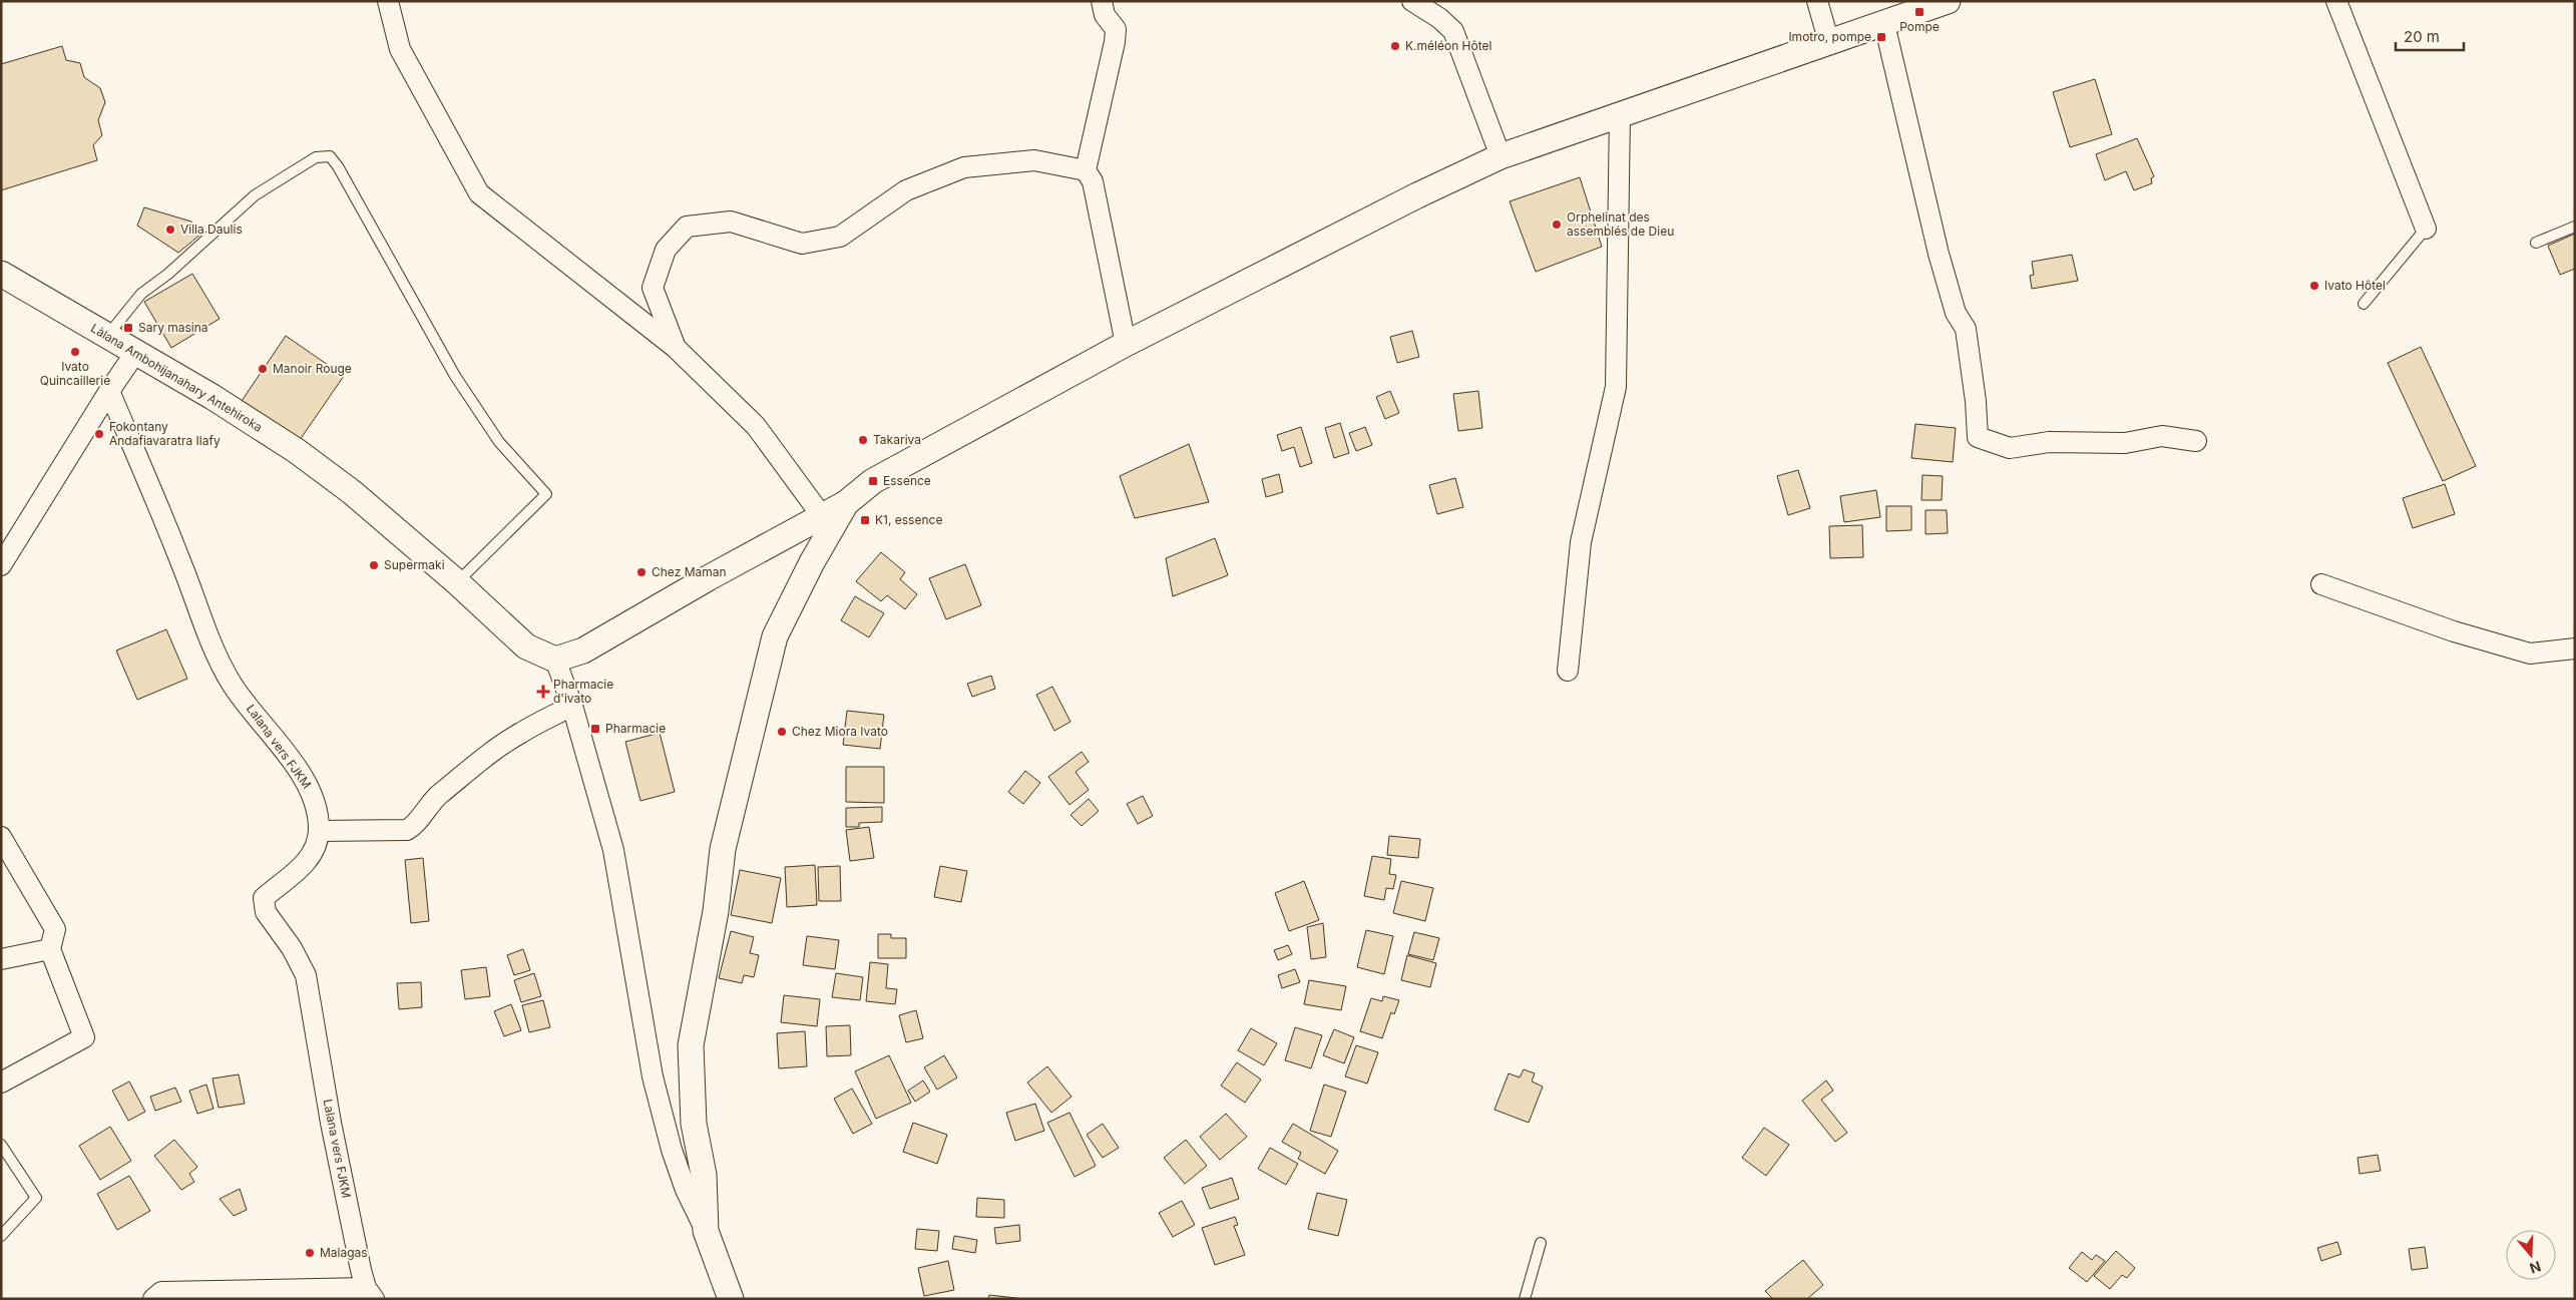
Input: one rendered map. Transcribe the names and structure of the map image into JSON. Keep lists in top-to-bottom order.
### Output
{
  "streets": {
    "street": ["Làlana Ambohijanahary Antehiroka", "Lalana vers FJKM"]
  },
  "places": {
    "transit": [
      "Pompe",
      "Imotro, pompe",
      "Sary masina",
      "Essence",
      "K1, essence",
      "Pharmacie"
    ],
    "other": [
      "K.méléon Hôtel",
      "Orphelinat des assemblés de Dieu",
      "Villa Daulis",
      "Ivato Hôtel",
      "Ivato Quincaillerie",
      "Manoir Rouge",
      "Fokontany Andafiavaratra Ilafy",
      "Takariva",
      "Supermaki",
      "Chez Maman",
      "Chez Miora Ivato",
      "Malagas"
    ],
    "health": ["Pharmacie d'ivato"]
  },
  "scale_bar": "20 m",
  "north": "bottom"
}
